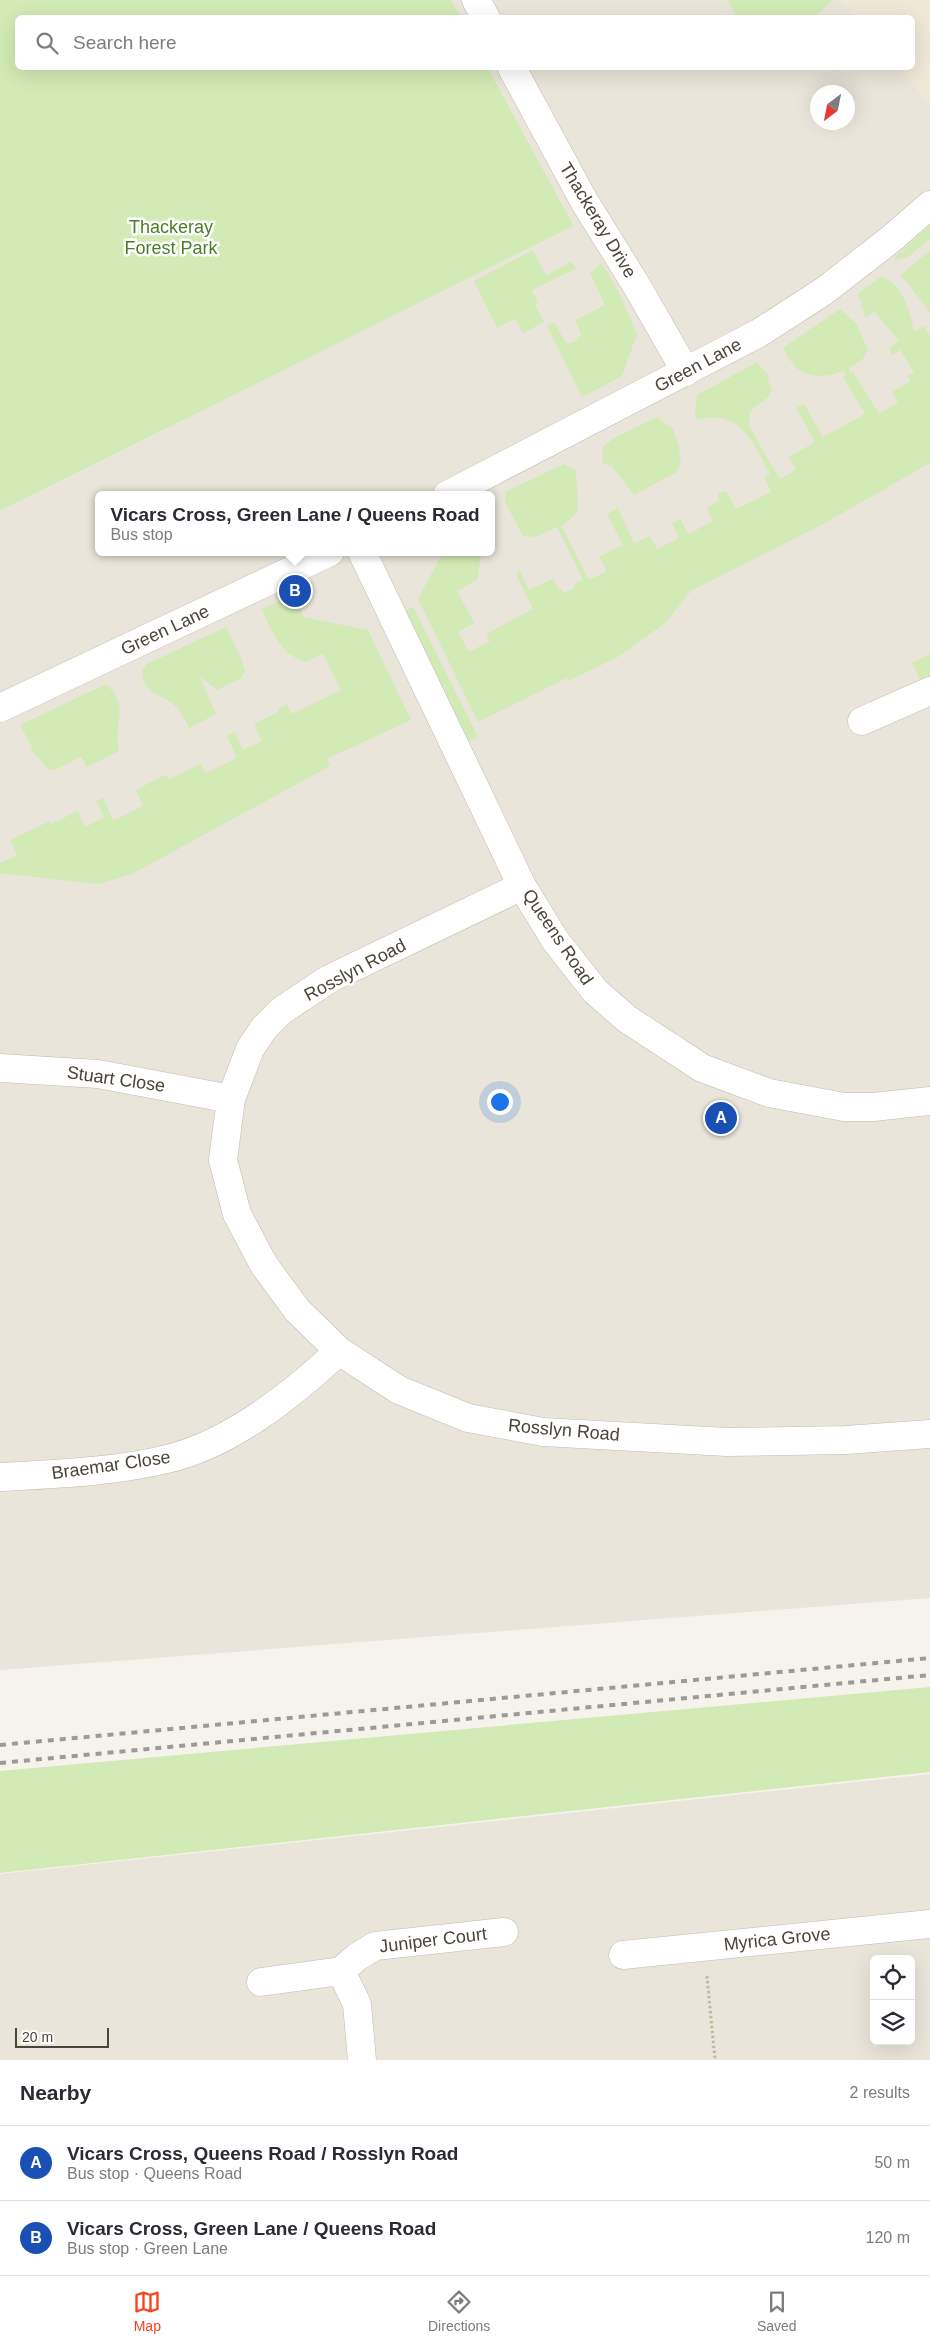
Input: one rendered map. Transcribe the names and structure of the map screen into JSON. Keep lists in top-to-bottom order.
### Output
{
  "streets": {
    "street": [
      "Thackeray Drive",
      "Green Lane",
      "Queens Road",
      "Rosslyn Road",
      "Stuart Close",
      "Braemar Close",
      "Myrica Grove",
      "Juniper Court"
    ]
  },
  "crossings": [
    ["Thackeray Drive", "Green Lane"],
    ["Queens Road", "Rosslyn Road"],
    ["Rosslyn Road", "Stuart Close"],
    ["Rosslyn Road", "Braemar Close"]
  ],
  "parks": ["Thackeray Forest Park"],
  "scale_bar": "20 m",
  "north": "bottom left",
  "page": {
    "search": "Search here",
    "popup": ["Vicars Cross, Green Lane / Queens Road", "Bus stop"],
    "pins": ["B", "A"],
    "scale": "20 m",
    "heading": ["Nearby", "2 results"],
    "list": [
      {
        "mark": "A",
        "name": "Vicars Cross, Queens Road / Rosslyn Road",
        "note": "Bus stop · Queens Road",
        "value": "50 m"
      },
      {
        "mark": "B",
        "name": "Vicars Cross, Green Lane / Queens Road",
        "note": "Bus stop · Green Lane",
        "value": "120 m"
      }
    ],
    "nav": ["Map", "Directions", "Saved"]
  }
}
